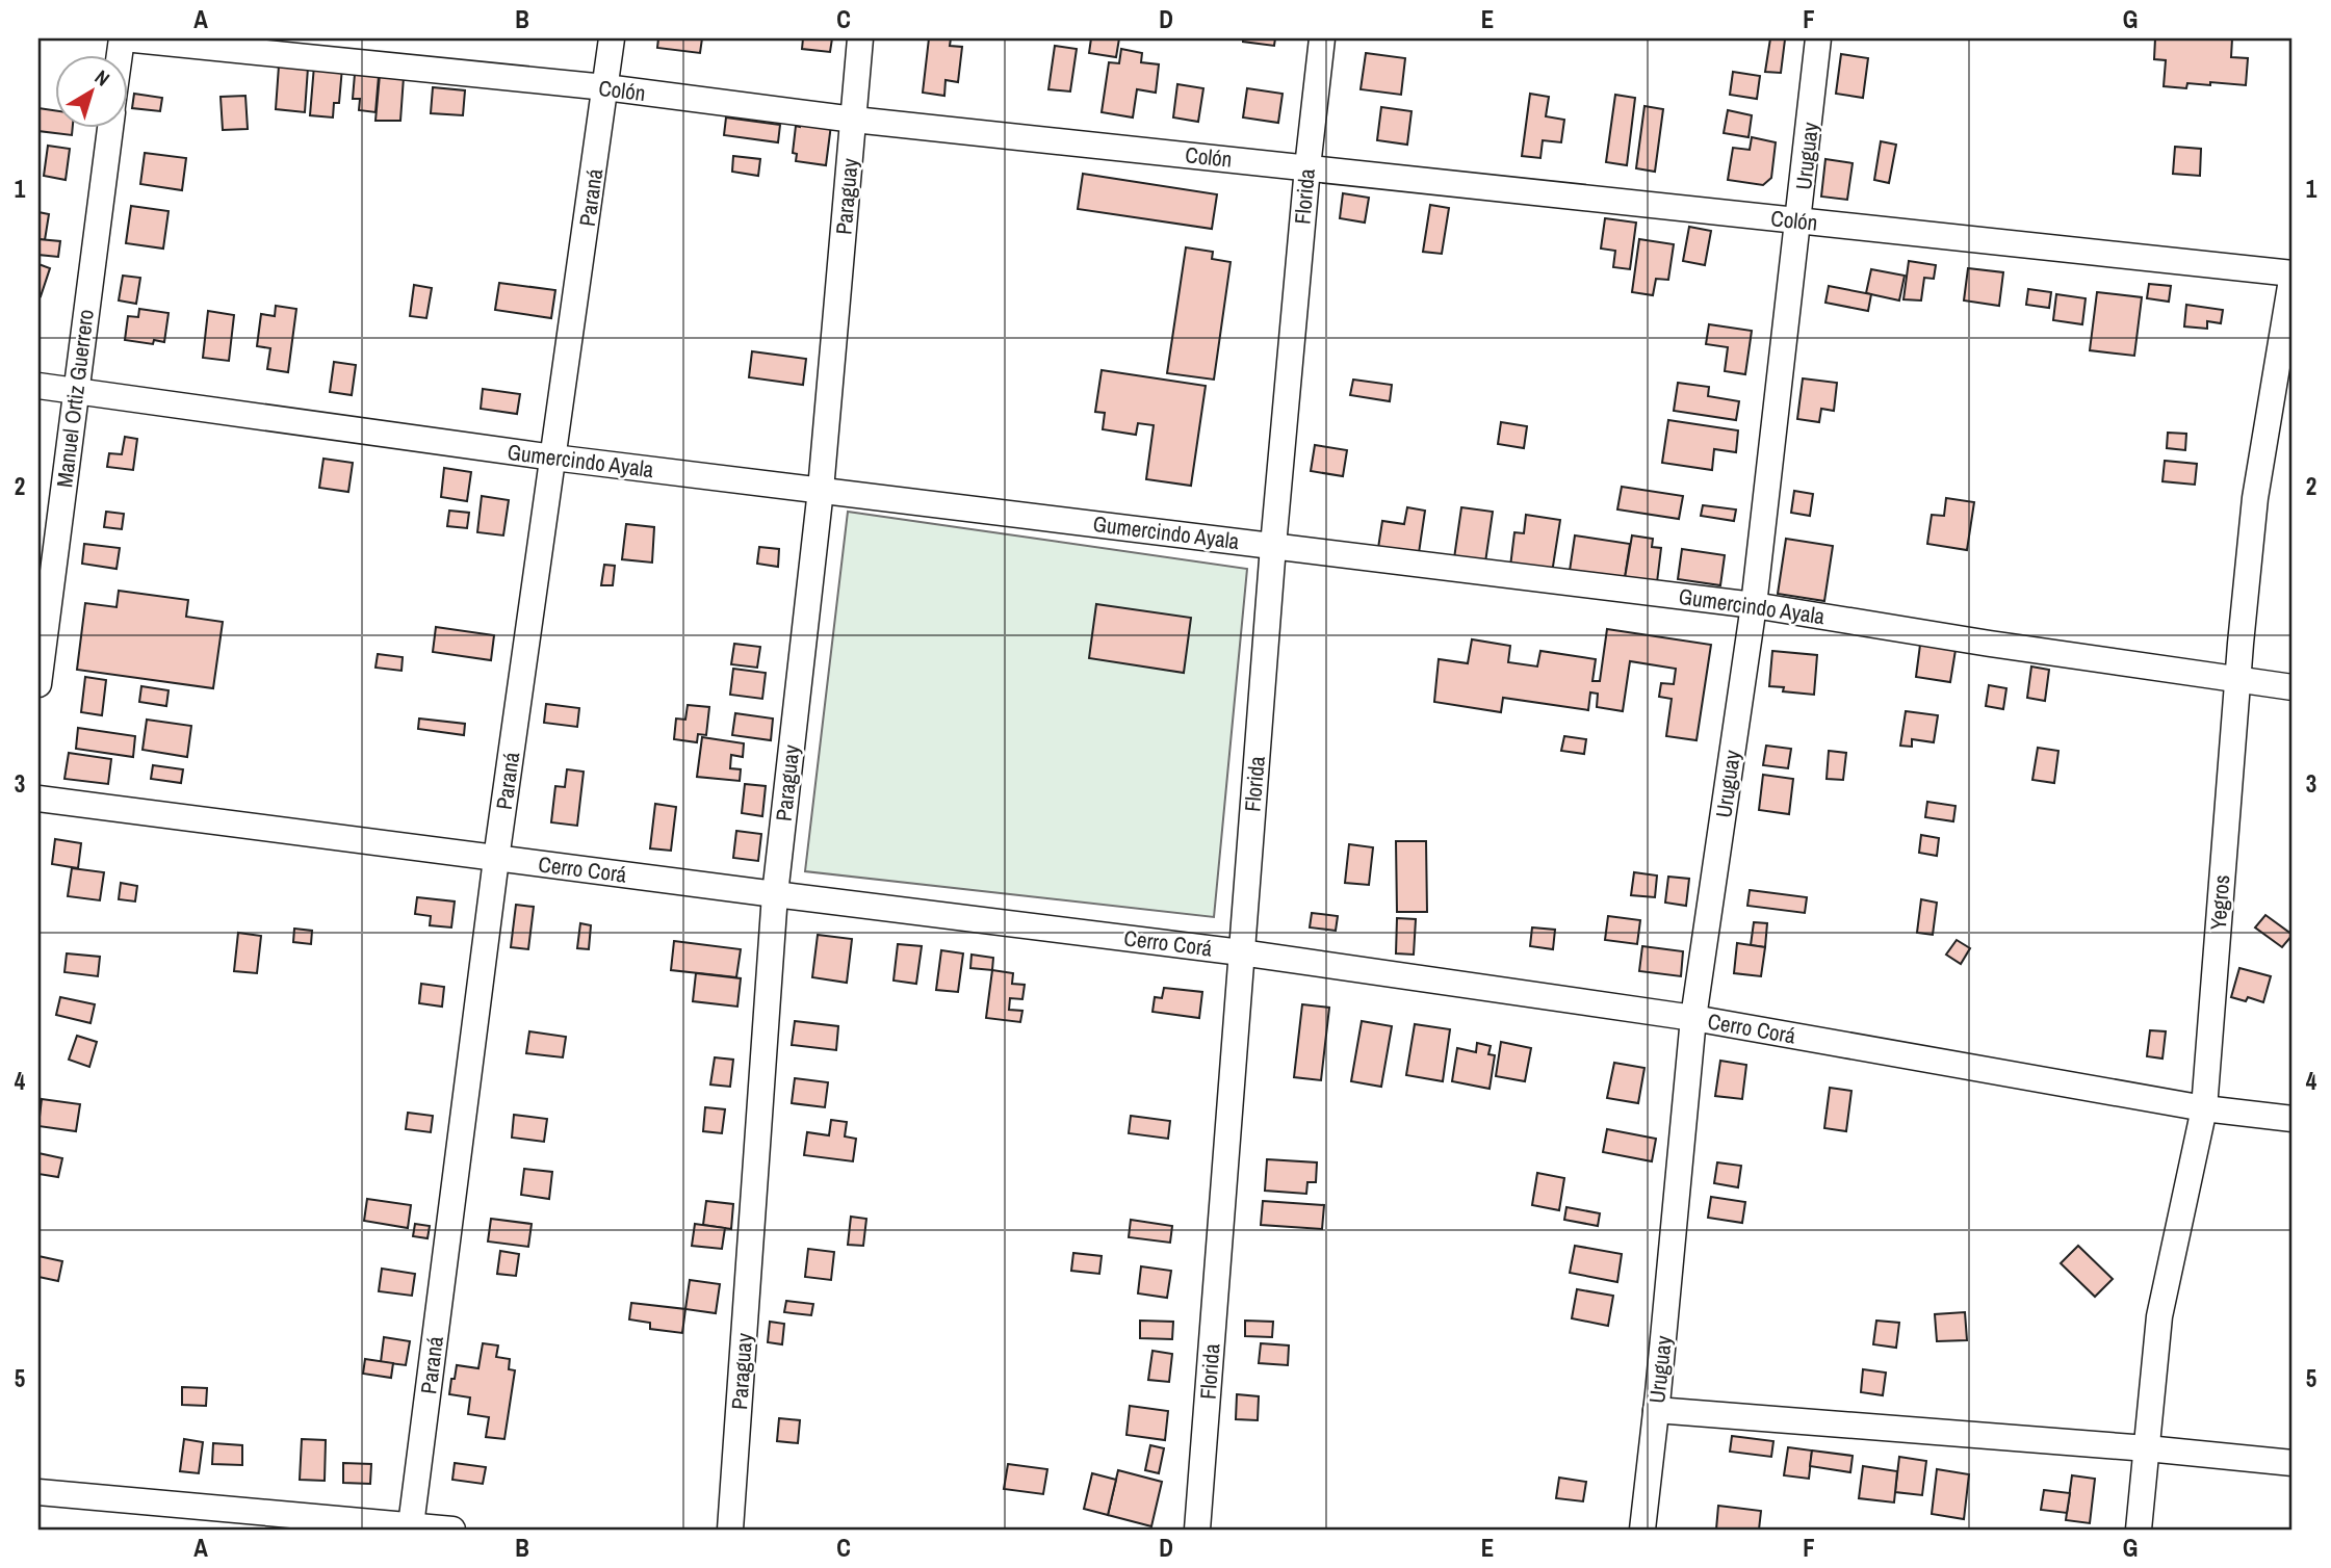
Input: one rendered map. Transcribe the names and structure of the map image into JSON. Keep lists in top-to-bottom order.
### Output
{
  "streets": {
    "street": [
      "Colón",
      "Uruguay",
      "Paraguay",
      "Florida",
      "Paraná",
      "Manuel Ortiz Guerrero",
      "Gumercindo Ayala",
      "Cerro Corá",
      "Yegros"
    ]
  },
  "crossings": [
    ["Colón", "Uruguay"],
    ["Colón", "Paraguay"],
    ["Colón", "Florida"],
    ["Colón", "Paraná"],
    ["Colón", "Yegros"],
    ["Uruguay", "Gumercindo Ayala"],
    ["Uruguay", "Cerro Corá"],
    ["Paraguay", "Gumercindo Ayala"],
    ["Paraguay", "Cerro Corá"],
    ["Florida", "Gumercindo Ayala"],
    ["Florida", "Cerro Corá"],
    ["Paraná", "Gumercindo Ayala"],
    ["Paraná", "Cerro Corá"],
    ["Manuel Ortiz Guerrero", "Gumercindo Ayala"],
    ["Gumercindo Ayala", "Yegros"],
    ["Cerro Corá", "Yegros"]
  ],
  "north": "top right",
  "grid": {
    "columns": [
      "A",
      "B",
      "C",
      "D",
      "E",
      "F",
      "G"
    ],
    "rows": [
      "1",
      "2",
      "3",
      "4",
      "5"
    ]
  }
}
